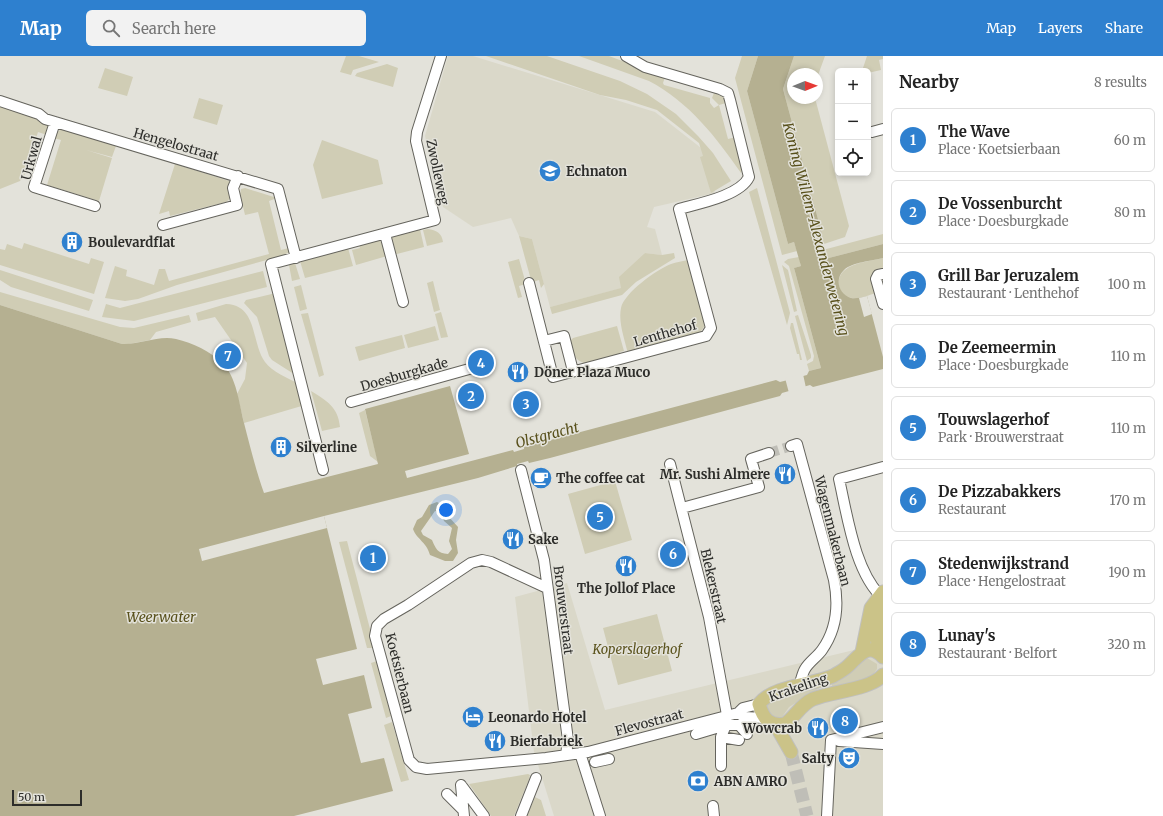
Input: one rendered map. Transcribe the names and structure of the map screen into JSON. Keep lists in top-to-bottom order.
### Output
{
  "streets": {
    "main road": ["Krakeling"],
    "street": [
      "Hengelostraat",
      "Urkwal",
      "Zwolleweg",
      "Lenthehof",
      "Doesburgkade",
      "Wagenmakerbaan",
      "Blekerstraat",
      "Brouwerstraat",
      "Koetsierbaan",
      "Flevostraat"
    ]
  },
  "crossings": [
    ["Hengelostraat", "Urkwal"],
    ["Hengelostraat", "Zwolleweg"],
    ["Wagenmakerbaan", "Krakeling"],
    ["Blekerstraat", "Flevostraat"],
    ["Brouwerstraat", "Koetsierbaan"],
    ["Brouwerstraat", "Flevostraat"],
    ["Koetsierbaan", "Flevostraat"],
    ["Krakeling", "Flevostraat"]
  ],
  "water": ["Koning Willem-Alexanderwetering", "Olstgracht", "Weerwater"],
  "parks": ["Koperslagerhof"],
  "places": {
    "school or university": ["Echnaton"],
    "building": ["Boulevardflat", "Silverline"],
    "restaurant": [
      "Döner Plaza Muco",
      "Mr. Sushi Almere",
      "Sake",
      "The Jollof Place",
      "Wowcrab",
      "Bierfabriek"
    ],
    "cafe": ["The coffee cat"],
    "hotel": ["Leonardo Hotel"],
    "theatre": ["Salty"],
    "bank": ["ABN AMRO"]
  },
  "scale_bar": "50 m",
  "north": "right",
  "page": {
    "header": "Map",
    "search": "Search here",
    "nav": ["Map", "Layers", "Share"],
    "heading": ["Nearby", "8 results"],
    "map_buttons": ["+", "−"],
    "list": [
      {
        "mark": "1",
        "name": "The Wave",
        "note": "Place · Koetsierbaan",
        "value": "60 m"
      },
      {
        "mark": "2",
        "name": "De Vossenburcht",
        "note": "Place · Doesburgkade",
        "value": "80 m"
      },
      {
        "mark": "3",
        "name": "Grill Bar Jeruzalem",
        "note": "Restaurant · Lenthehof",
        "value": "100 m"
      },
      {
        "mark": "4",
        "name": "De Zeemeermin",
        "note": "Place · Doesburgkade",
        "value": "110 m"
      },
      {
        "mark": "5",
        "name": "Touwslagerhof",
        "note": "Park · Brouwerstraat",
        "value": "110 m"
      },
      {
        "mark": "6",
        "name": "De Pizzabakkers",
        "note": "Restaurant",
        "value": "170 m"
      },
      {
        "mark": "7",
        "name": "Stedenwijkstrand",
        "note": "Place · Hengelostraat",
        "value": "190 m"
      },
      {
        "mark": "8",
        "name": "Lunay's",
        "note": "Restaurant · Belfort",
        "value": "320 m"
      }
    ],
    "pins": [
      "7",
      "4",
      "2",
      "3",
      "5",
      "6",
      "1",
      "8"
    ],
    "scale": "50 m"
  }
}
